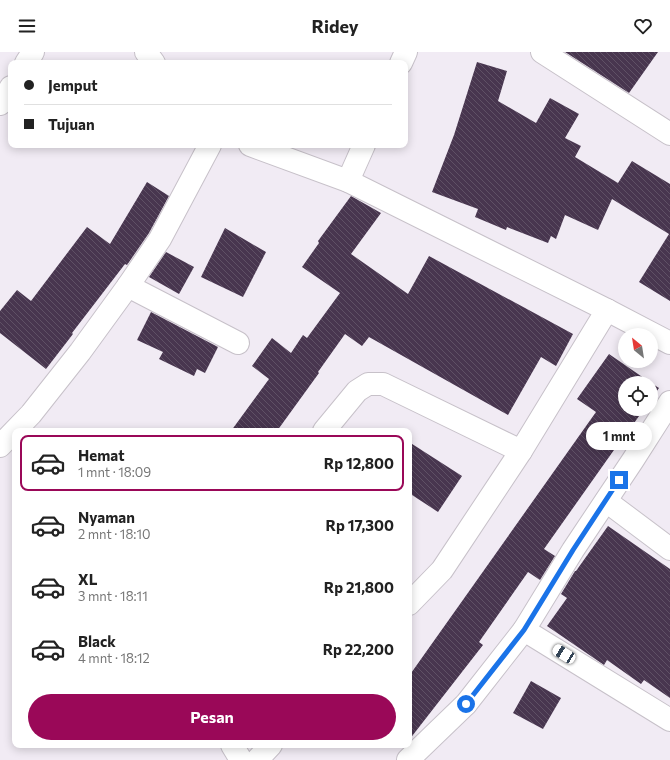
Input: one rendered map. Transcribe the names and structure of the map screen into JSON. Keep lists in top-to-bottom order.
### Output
{
  "north": "top left",
  "page": {
    "header": "Ridey",
    "banner": ["Jemput", "Tujuan"],
    "bubble": "1 mnt",
    "list": [
      {
        "name": "Hemat",
        "note": "1 mnt · 18:09",
        "value": "Rp 12,800"
      },
      {
        "name": "Nyaman",
        "note": "2 mnt · 18:10",
        "value": "Rp 17,300"
      },
      {
        "name": "XL",
        "note": "3 mnt · 18:11",
        "value": "Rp 21,800"
      },
      {
        "name": "Black",
        "note": "4 mnt · 18:12",
        "value": "Rp 22,200"
      }
    ],
    "buttons": "Pesan"
  }
}
